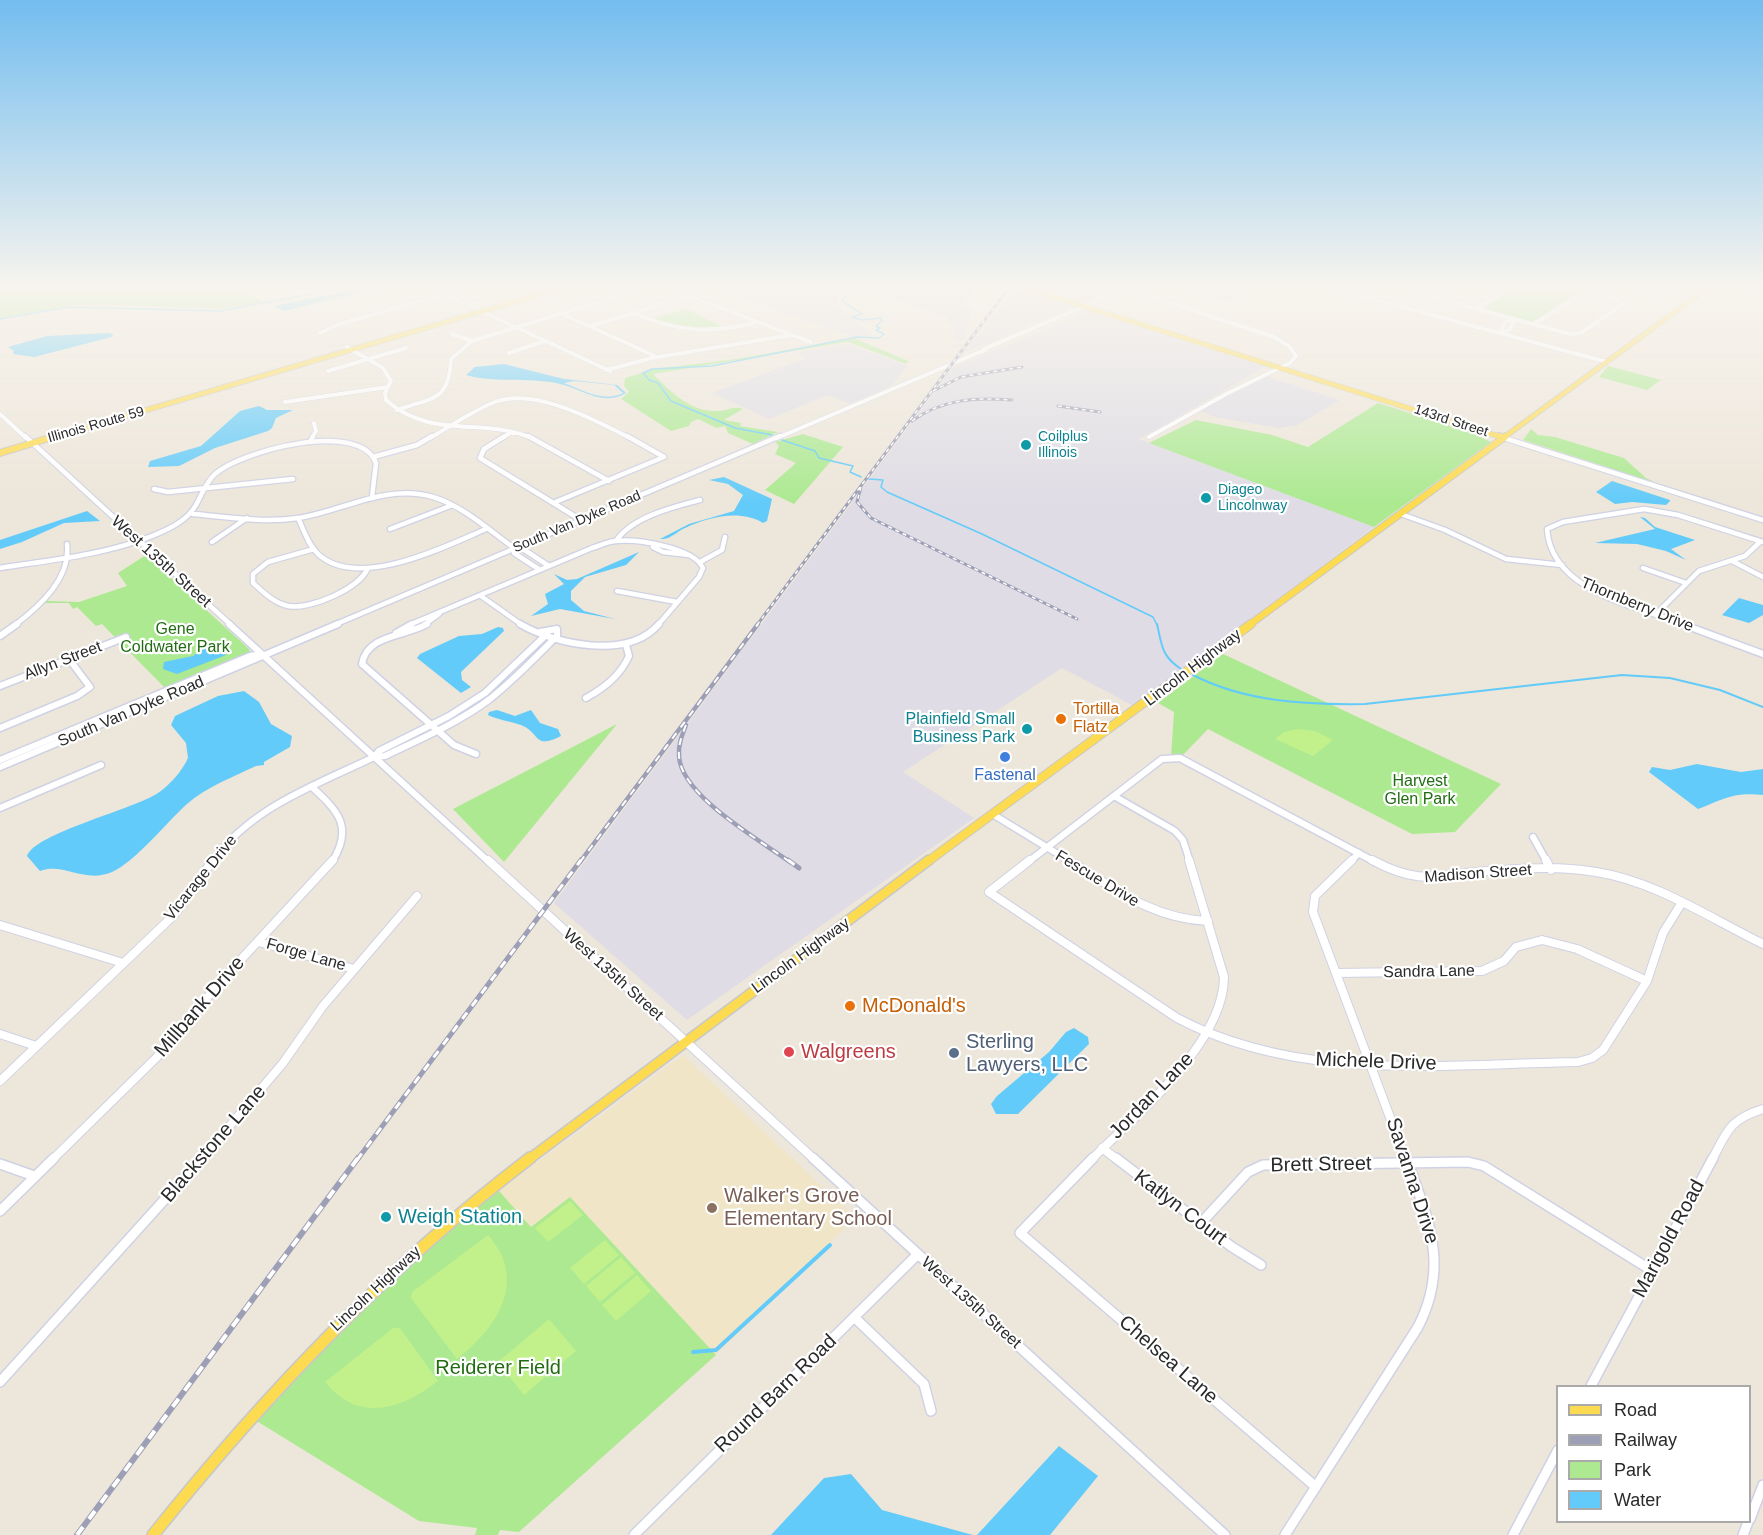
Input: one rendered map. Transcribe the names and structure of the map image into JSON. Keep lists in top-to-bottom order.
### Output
{
  "streets": {
    "main road": ["143rd Street", "Illinois Route 59", "Lincoln Highway"],
    "street": [
      "South Van Dyke Road",
      "West 135th Street",
      "Thornberry Drive",
      "Allyn Street",
      "Madison Street",
      "Vicarage Drive",
      "Fescue Drive",
      "Forge Lane",
      "Sandra Lane",
      "Millbank Drive",
      "Michele Drive",
      "Jordan Lane",
      "Blackstone Lane",
      "Brett Street",
      "Savanna Drive",
      "Katlyn Court",
      "Marigold Road",
      "Chelsea Lane",
      "Round Barn Road"
    ]
  },
  "crossings": [
    ["143rd Street", "Lincoln Highway"],
    ["Illinois Route 59", "West 135th Street"],
    ["South Van Dyke Road", "West 135th Street"],
    ["West 135th Street", "Lincoln Highway"],
    ["West 135th Street", "Vicarage Drive"],
    ["West 135th Street", "Round Barn Road"],
    ["Lincoln Highway", "Fescue Drive"],
    ["Madison Street", "Michele Drive"],
    ["Madison Street", "Jordan Lane"],
    ["Madison Street", "Savanna Drive"],
    ["Vicarage Drive", "Millbank Drive"],
    ["Fescue Drive", "Michele Drive"],
    ["Fescue Drive", "Jordan Lane"],
    ["Forge Lane", "Millbank Drive"],
    ["Forge Lane", "Blackstone Lane"],
    ["Sandra Lane", "Michele Drive"],
    ["Sandra Lane", "Savanna Drive"],
    ["Michele Drive", "Jordan Lane"],
    ["Michele Drive", "Savanna Drive"],
    ["Jordan Lane", "Katlyn Court"],
    ["Jordan Lane", "Chelsea Lane"],
    ["Brett Street", "Savanna Drive"],
    ["Brett Street", "Katlyn Court"],
    ["Brett Street", "Marigold Road"],
    ["Savanna Drive", "Chelsea Lane"]
  ],
  "parks": ["Gene Coldwater Park", "Harvest Glen Park", "Reiderer Field"],
  "places": [
    "Coilplus Illinois",
    "Diageo Lincolnway",
    "Tortilla Flatz",
    "Plainfield Small Business Park",
    "Fastenal",
    "McDonald's",
    "Walgreens",
    "Sterling Lawyers, LLC",
    "Walker's Grove Elementary School",
    "Weigh Station"
  ],
  "legend": [
    "Road",
    "Railway",
    "Park",
    "Water"
  ]
}
